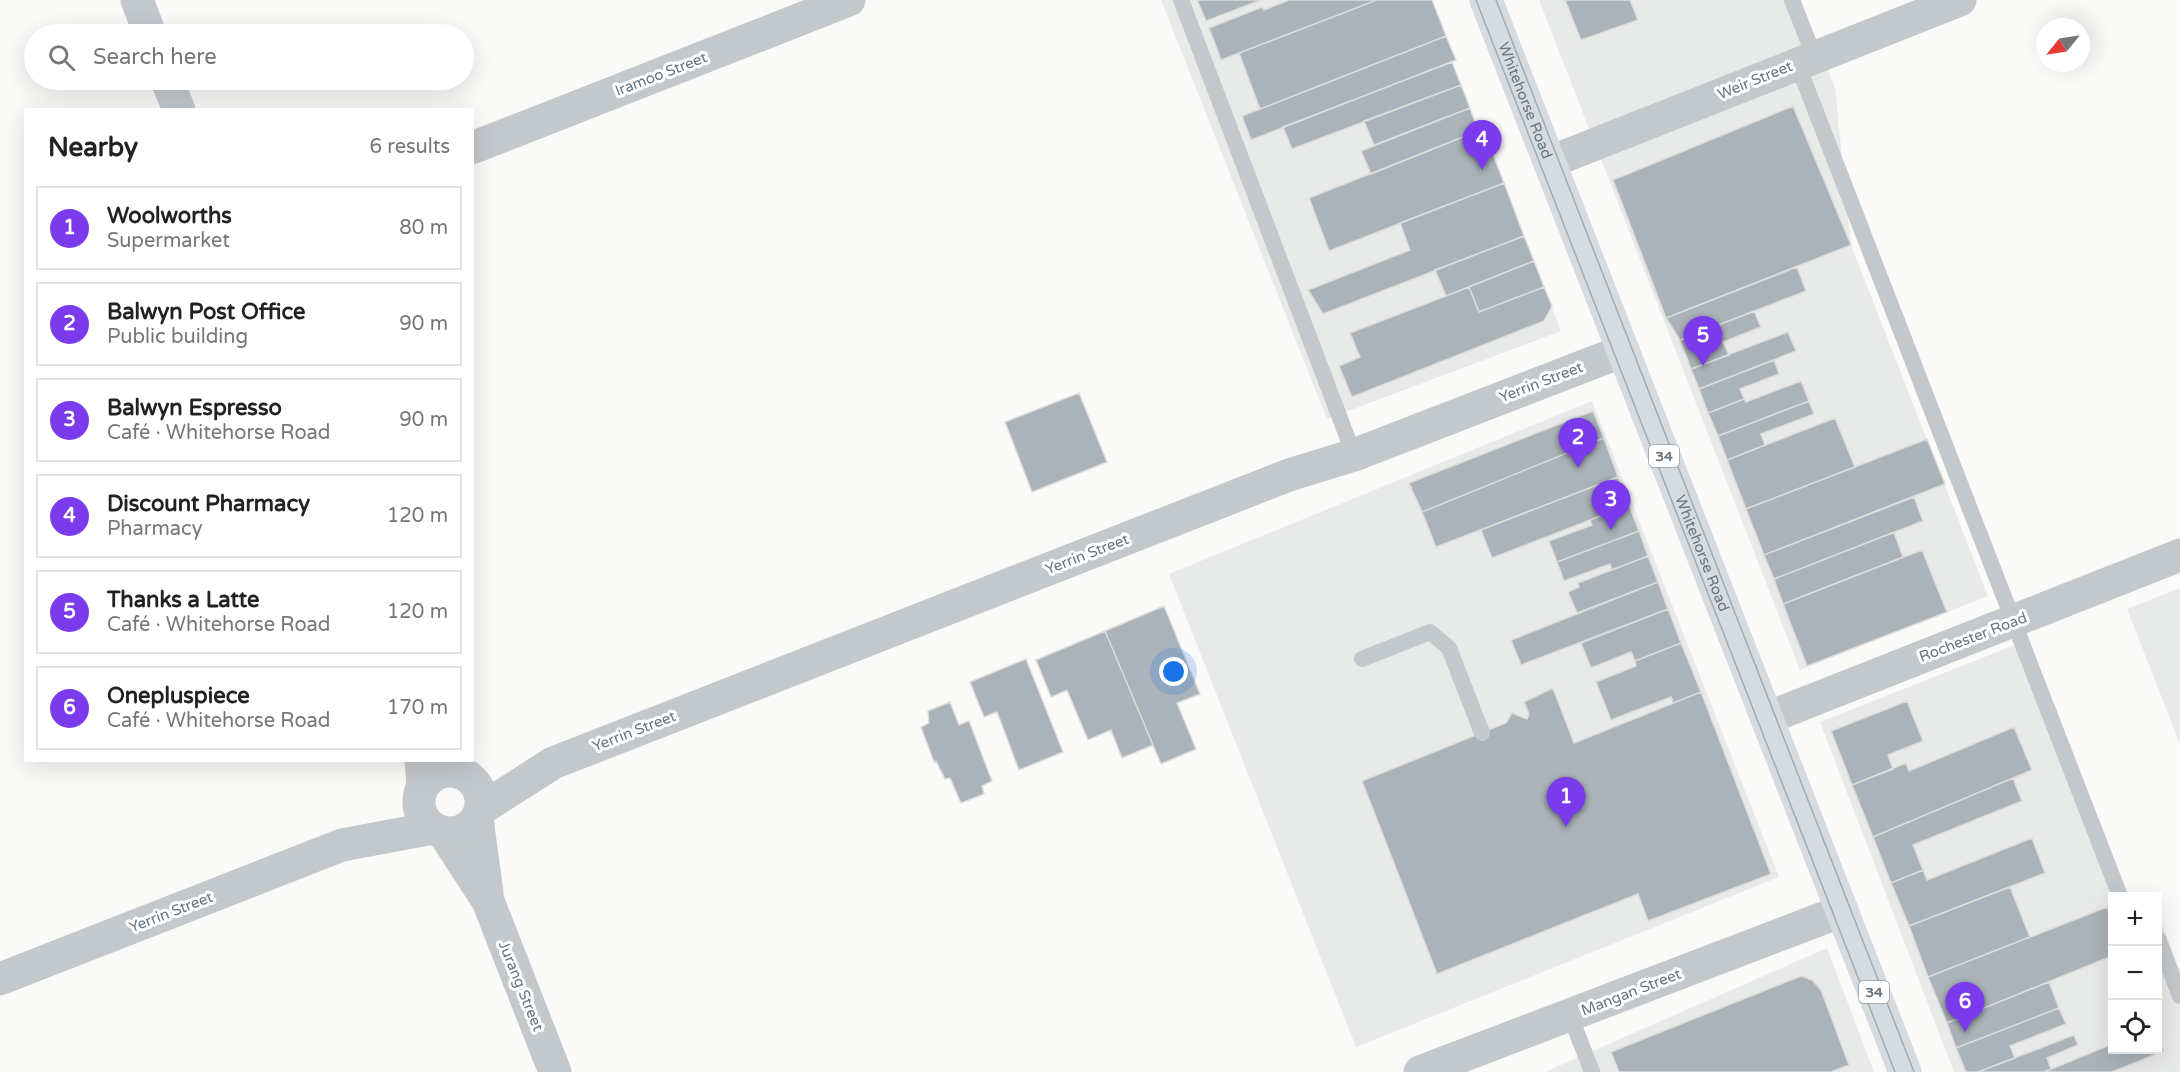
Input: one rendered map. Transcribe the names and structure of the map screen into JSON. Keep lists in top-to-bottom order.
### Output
{
  "streets": {
    "main road": ["Whitehorse Road", "34"],
    "street": [
      "Iramoo Street",
      "Weir Street",
      "Yerrin Street",
      "Rochester Road",
      "Jurang Street",
      "Mangan Street"
    ]
  },
  "crossings": [
    ["Weir Street", "Whitehorse Road"],
    ["Whitehorse Road", "Yerrin Street"],
    ["Whitehorse Road", "Rochester Road"],
    ["Whitehorse Road", "Mangan Street"],
    ["Yerrin Street", "Jurang Street"]
  ],
  "north": "bottom left",
  "page": {
    "search": "Search here",
    "heading": ["Nearby", "6 results"],
    "pins": [
      "4",
      "5",
      "2",
      "3",
      "1",
      "6"
    ],
    "list": [
      {
        "mark": "1",
        "name": "Woolworths",
        "note": "Supermarket",
        "value": "80 m"
      },
      {
        "mark": "2",
        "name": "Balwyn Post Office",
        "note": "Public building",
        "value": "90 m"
      },
      {
        "mark": "3",
        "name": "Balwyn Espresso",
        "note": "Café · Whitehorse Road",
        "value": "90 m"
      },
      {
        "mark": "4",
        "name": "Discount Pharmacy",
        "note": "Pharmacy",
        "value": "120 m"
      },
      {
        "mark": "5",
        "name": "Thanks a Latte",
        "note": "Café · Whitehorse Road",
        "value": "120 m"
      },
      {
        "mark": "6",
        "name": "Onepluspiece",
        "note": "Café · Whitehorse Road",
        "value": "170 m"
      }
    ],
    "map_buttons": ["+", "−"]
  }
}
